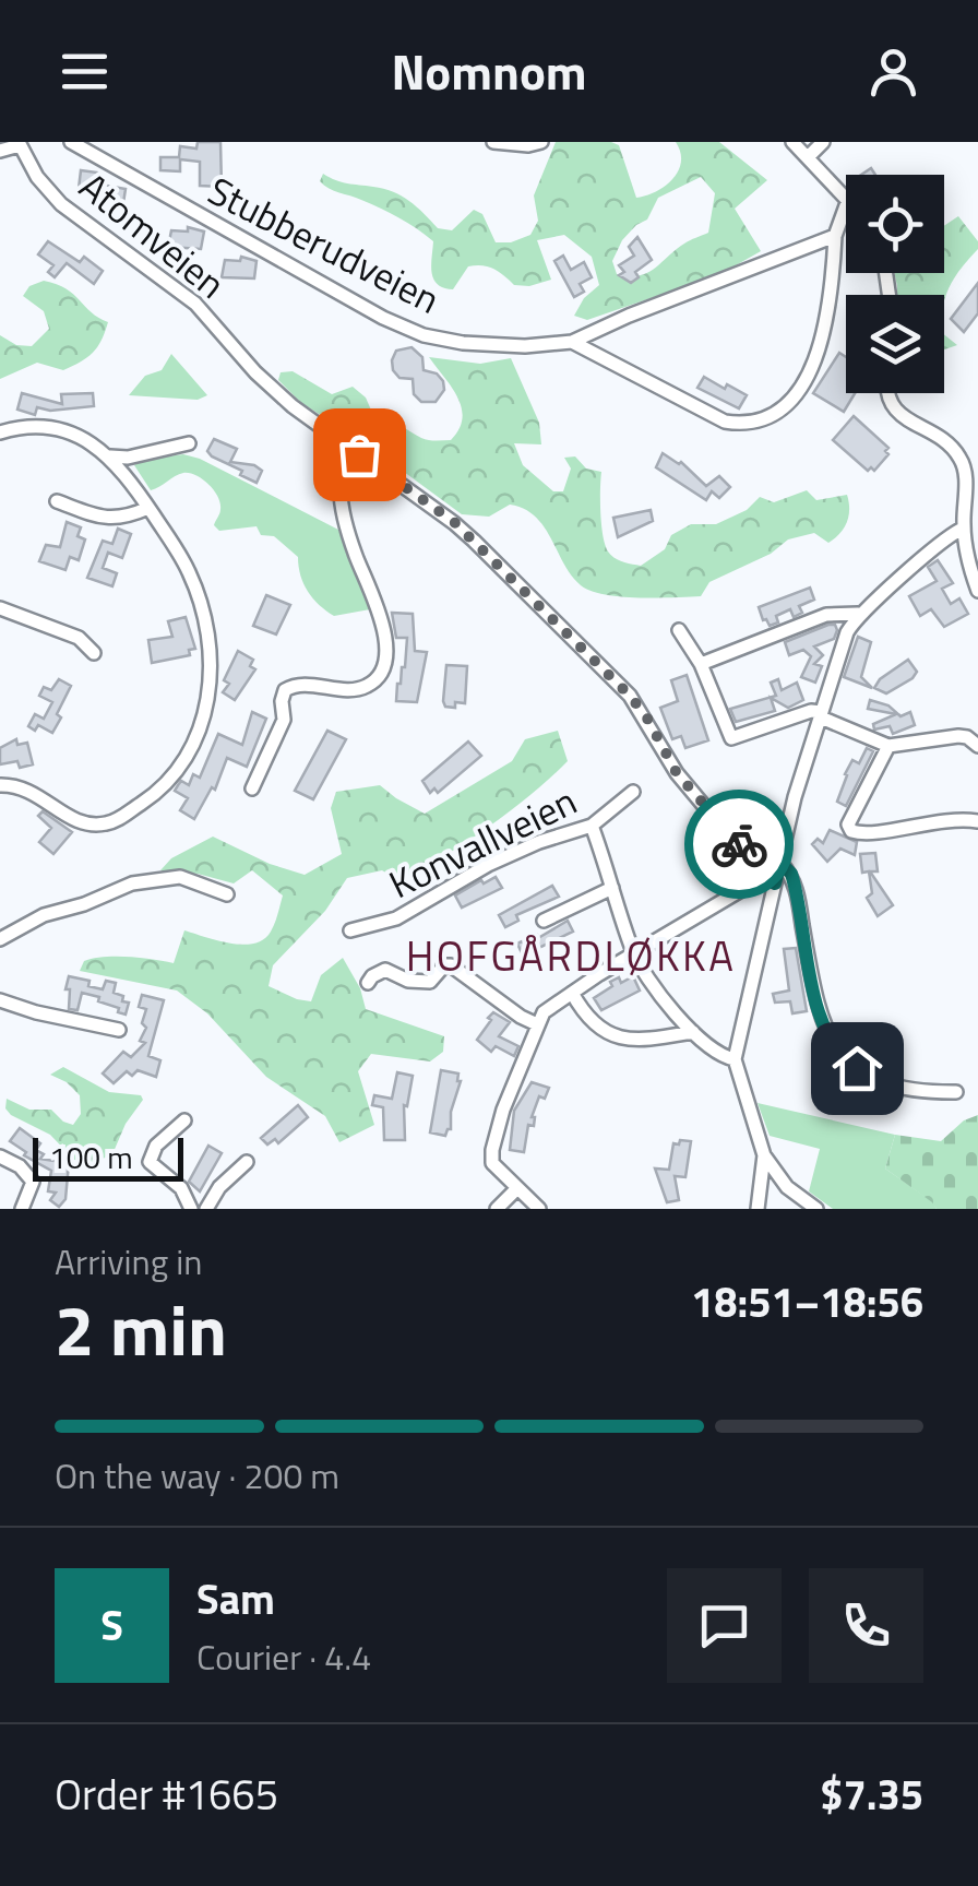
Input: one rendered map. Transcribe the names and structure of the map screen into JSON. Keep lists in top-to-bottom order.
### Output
{
  "streets": {
    "street": ["Atomveien", "Stubberudveien", "Konvallveien"]
  },
  "districts": ["HOFGÅRDLØKKA"],
  "scale_bar": "100 m",
  "page": {
    "header": "Nomnom",
    "scale": "100 m",
    "heading": ["2 min", "Arriving in", "18:51–18:56"],
    "panel": [
      "Sam",
      "Courier · 4.4",
      "Order #1665",
      "$7.35"
    ],
    "bar": "On the way · 200 m",
    "round": "S"
  }
}
